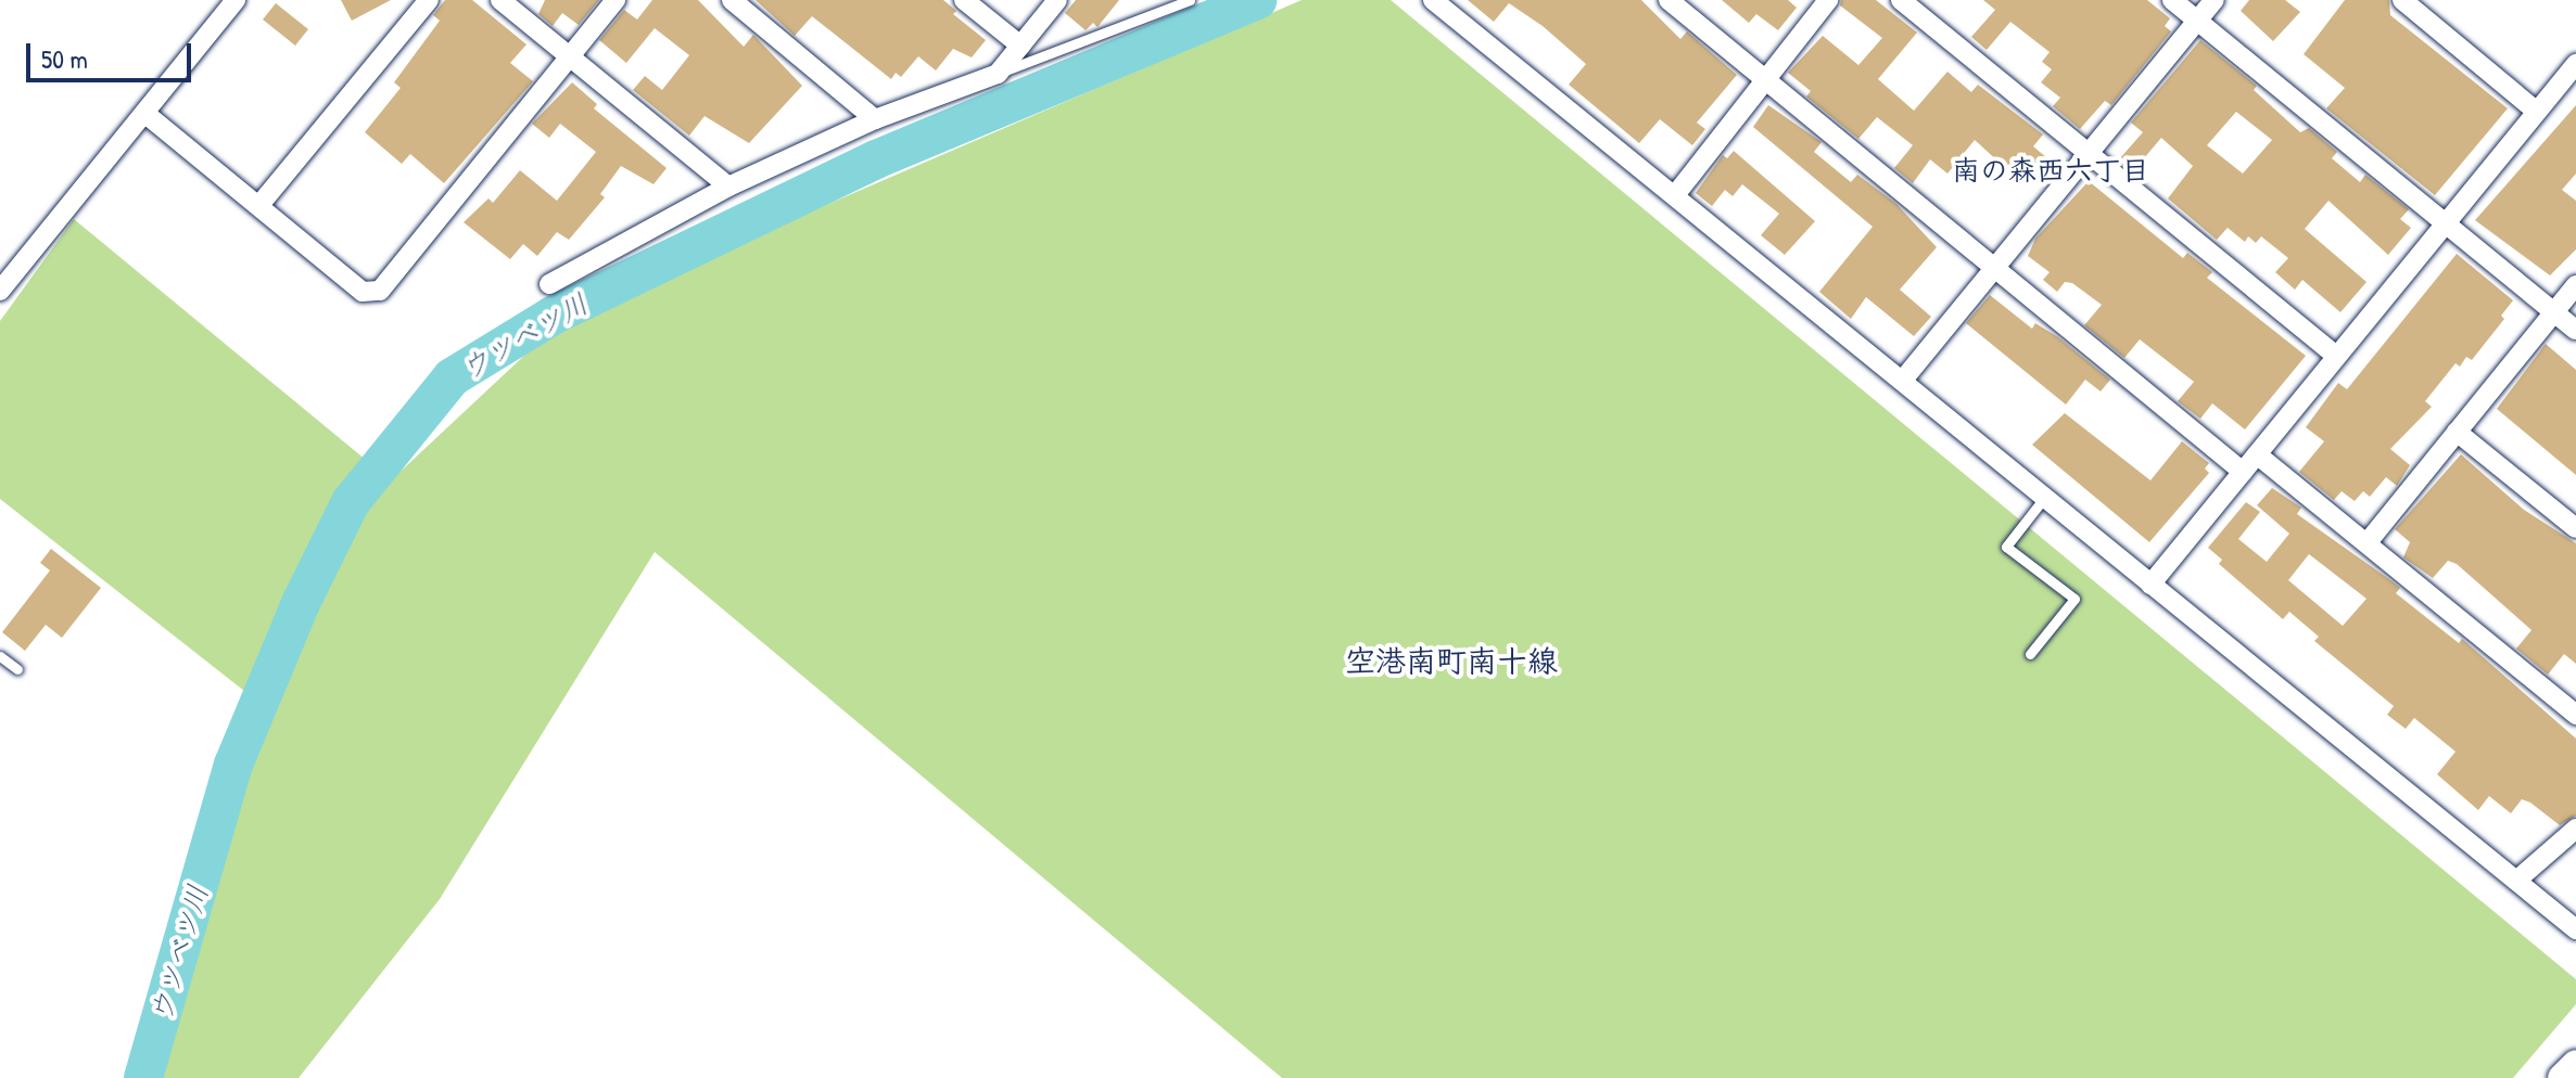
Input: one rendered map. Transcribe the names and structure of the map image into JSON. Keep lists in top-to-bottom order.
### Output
{
  "districts": ["南の森西六丁目", "空港南町南十線"],
  "water": ["ウツベツ川"],
  "scale_bar": "50 m"
}
